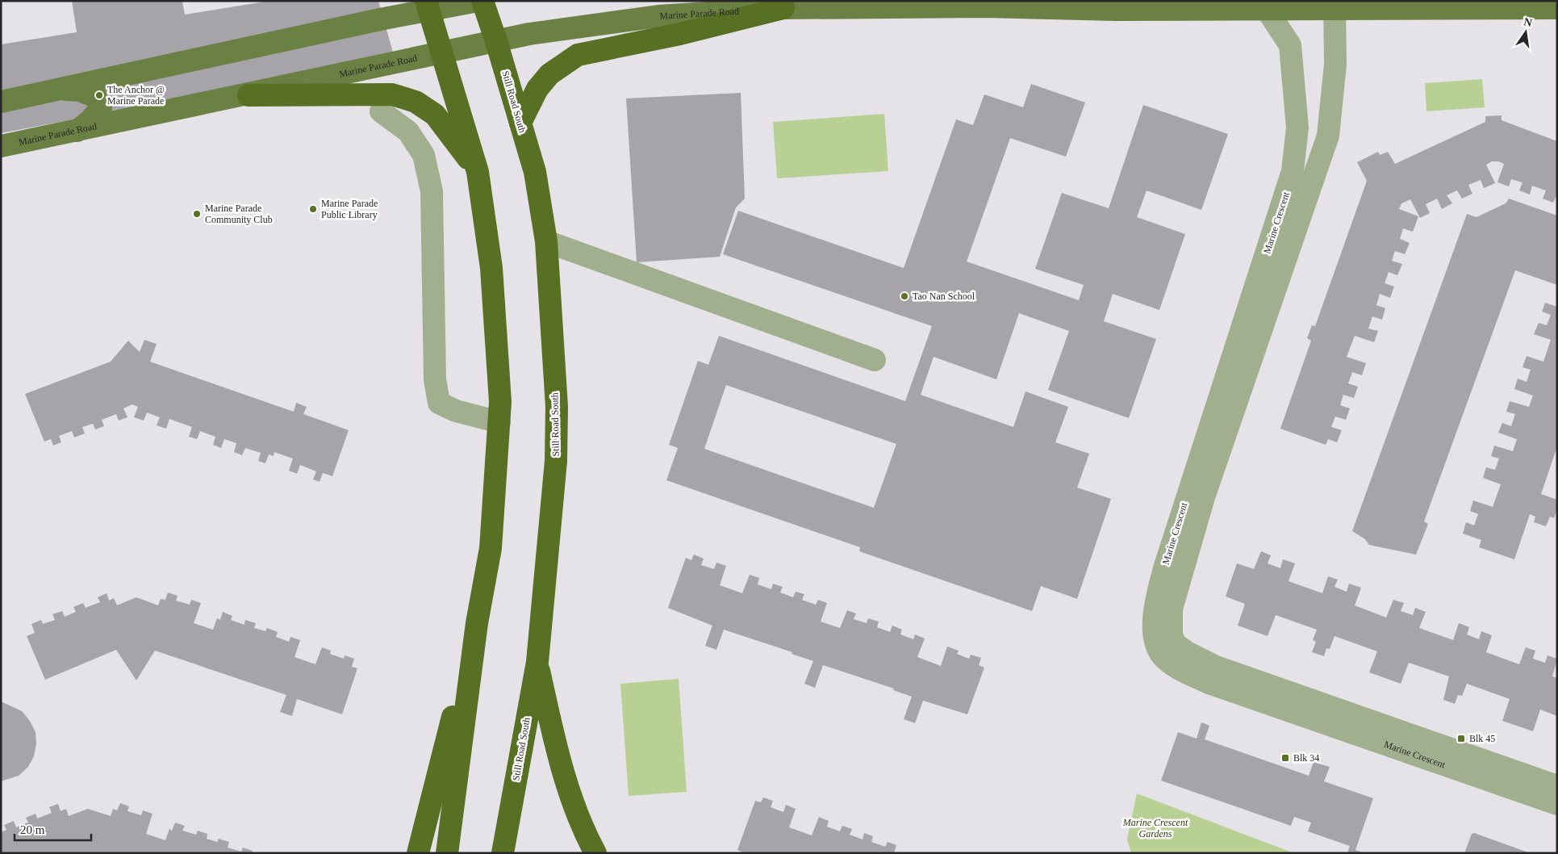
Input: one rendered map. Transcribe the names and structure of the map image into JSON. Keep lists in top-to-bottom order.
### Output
{
  "streets": {
    "highway": ["Still Road South"],
    "main road": ["Marine Parade Road"],
    "street": ["Marine Crescent"]
  },
  "crossings": [
    ["Marine Parade Road", "Still Road South"],
    ["Marine Parade Road", "Marine Crescent"]
  ],
  "parks": ["Marine Crescent Gardens"],
  "places": {
    "other": [
      "The Anchor @ Marine Parade",
      "Marine Parade Public Library",
      "Marine Parade Community Club",
      "Tao Nan School"
    ],
    "transit": ["Blk 45", "Blk 34"]
  },
  "scale_bar": "20 m",
  "north": "top"
}
